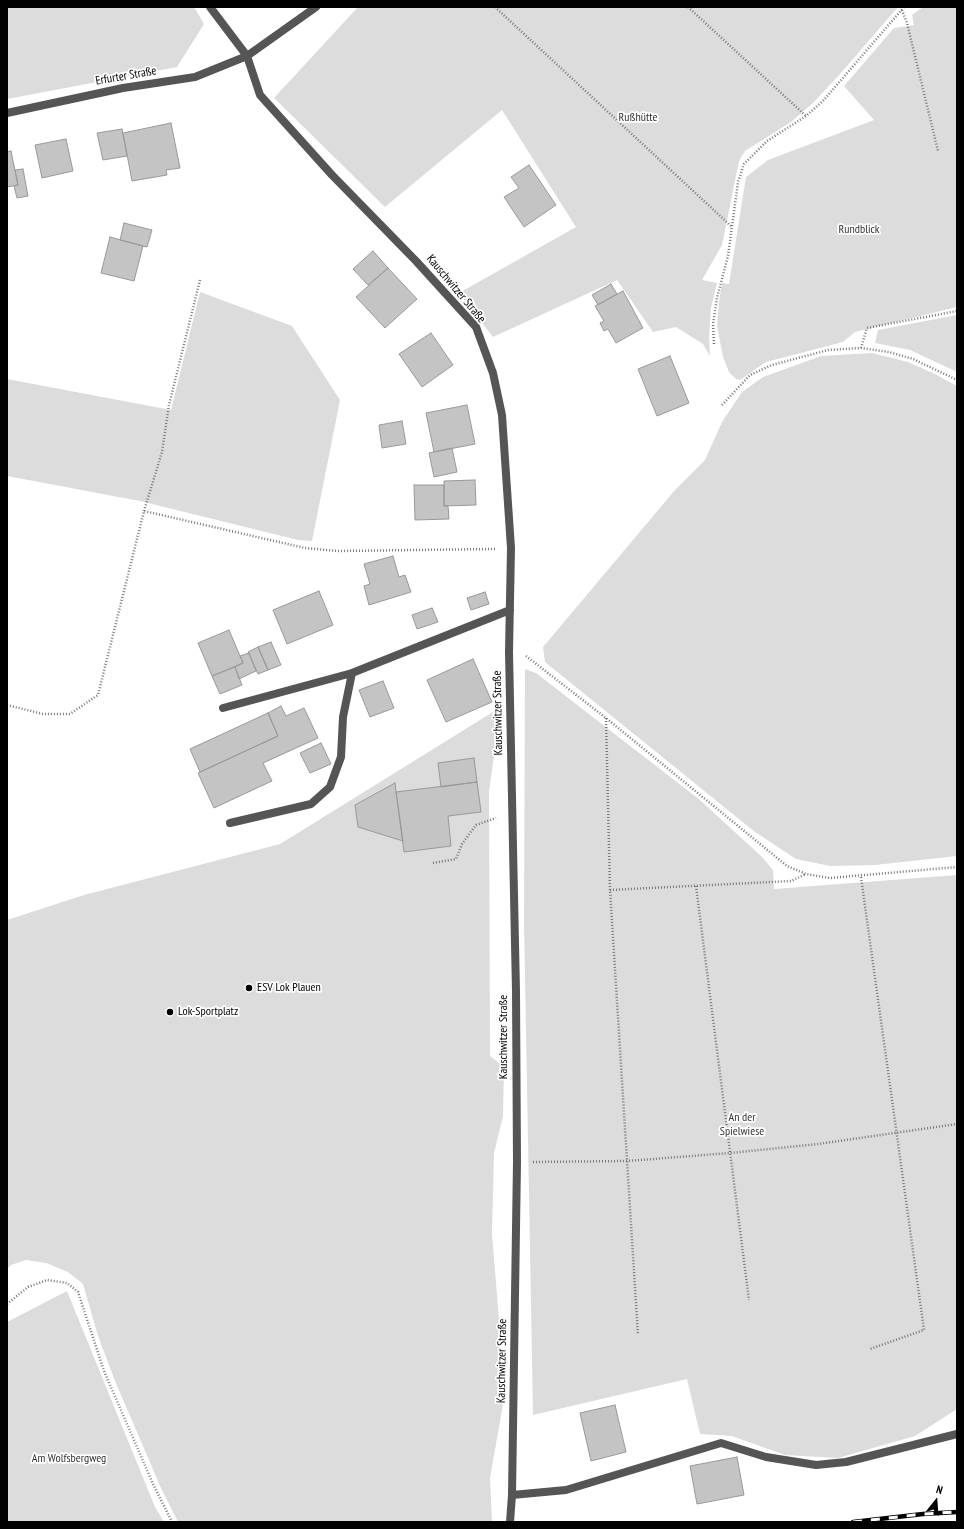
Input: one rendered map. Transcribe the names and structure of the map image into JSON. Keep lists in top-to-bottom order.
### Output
{
  "streets": {
    "street": ["Erfurter Straße", "Kauschwitzer Straße"]
  },
  "crossings": [
    ["Erfurter Straße", "Kauschwitzer Straße"]
  ],
  "parks": [
    "Rußhütte",
    "Rundblick",
    "An der Spielwiese",
    "Am Wolfsbergweg"
  ],
  "places": ["ESV Lok Plauen", "Lok-Sportplatz"],
  "north": "top"
}
